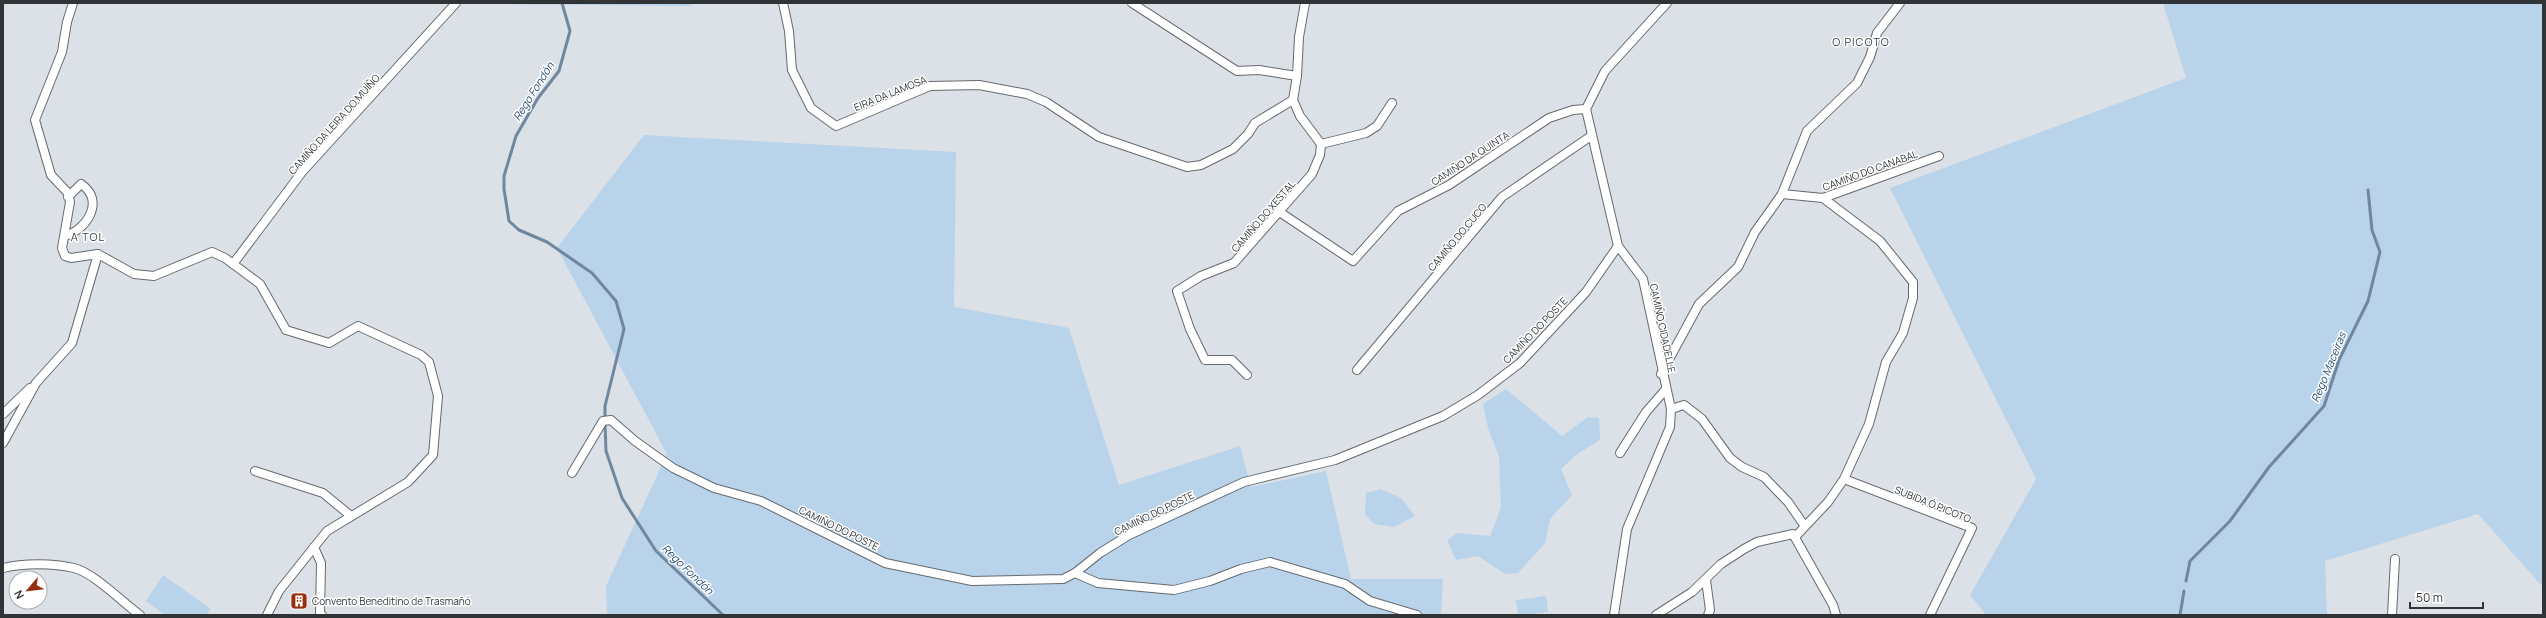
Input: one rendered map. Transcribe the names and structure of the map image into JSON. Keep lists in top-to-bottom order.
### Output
{
  "streets": {
    "street": [
      "EIRA DA LAMOSA",
      "CAMIÑO DA LEIRA DO MUÍÑO",
      "CAMIÑO DA QUINTA",
      "CAMIÑO DO CANABAL",
      "CAMIÑO DO XESTAL",
      "CAMIÑO DO CUCO",
      "CAMIÑO CIDADELLE",
      "CAMIÑO DO POSTE",
      "SUBIDA Ó PICOTO"
    ]
  },
  "crossings": [
    ["CAMIÑO DA QUINTA", "CAMIÑO DO XESTAL"],
    ["CAMIÑO DA QUINTA", "CAMIÑO CIDADELLE"],
    ["CAMIÑO DO CUCO", "CAMIÑO CIDADELLE"],
    ["CAMIÑO CIDADELLE", "CAMIÑO DO POSTE"]
  ],
  "districts": ["O PICOTO", "A TOL"],
  "water": ["Rego Fondón", "Rego Maceiras"],
  "places": {
    "building": ["Convento Beneditino de Trasmañó"]
  },
  "scale_bar": "50 m",
  "north": "bottom left"
}
